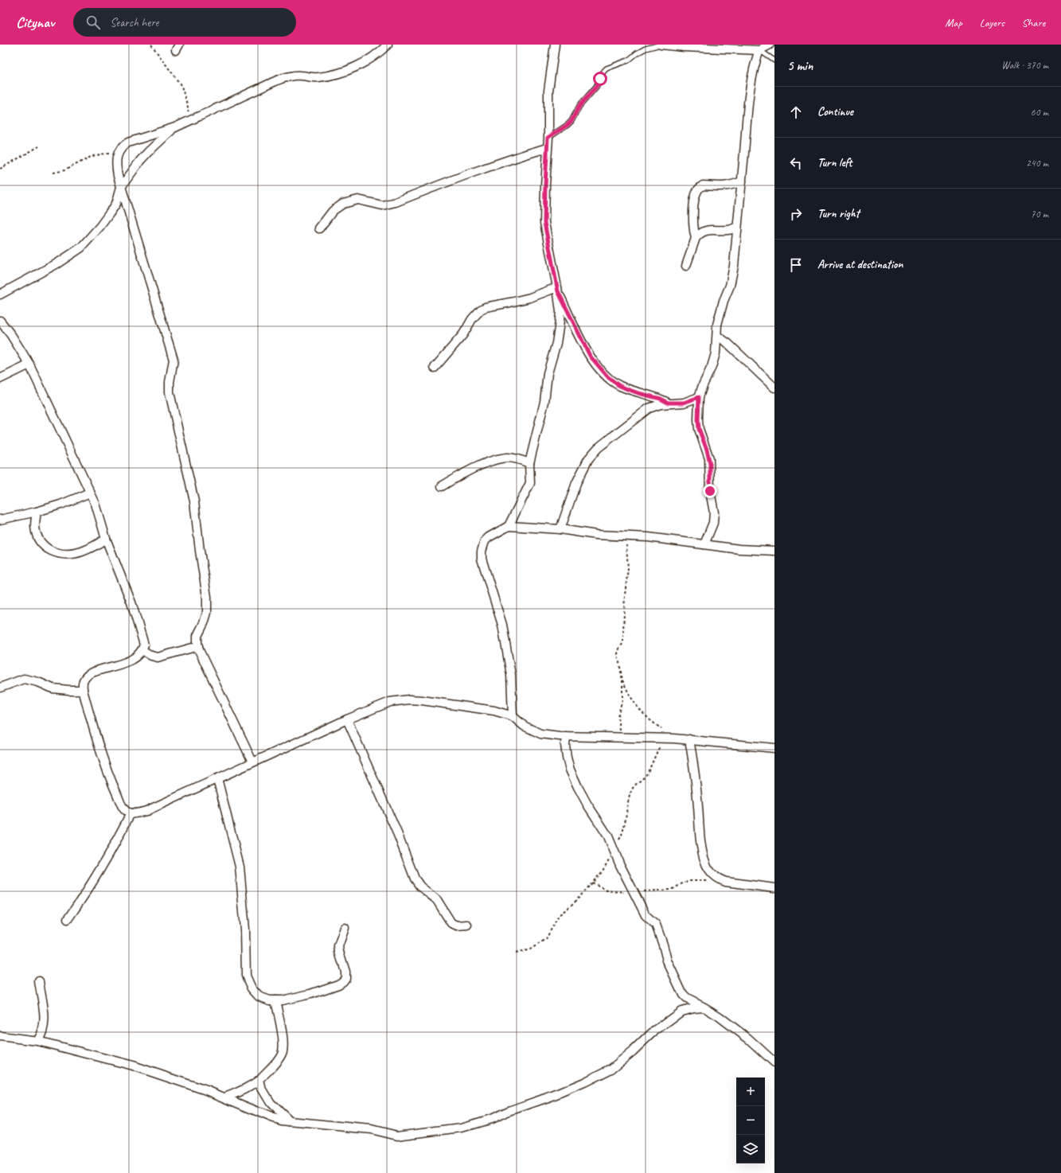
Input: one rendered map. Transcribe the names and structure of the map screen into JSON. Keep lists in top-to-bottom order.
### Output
{
  "page": {
    "header": "Citynav",
    "search": "Search here",
    "nav": ["Map", "Layers", "Share"],
    "heading": ["5 min", "Walk · 370 m"],
    "list": [
      ["Continue", "60 m"],
      ["Turn left", "240 m"],
      ["Turn right", "70 m"],
      "Arrive at destination"
    ],
    "map_buttons": ["+", "−"]
  }
}
